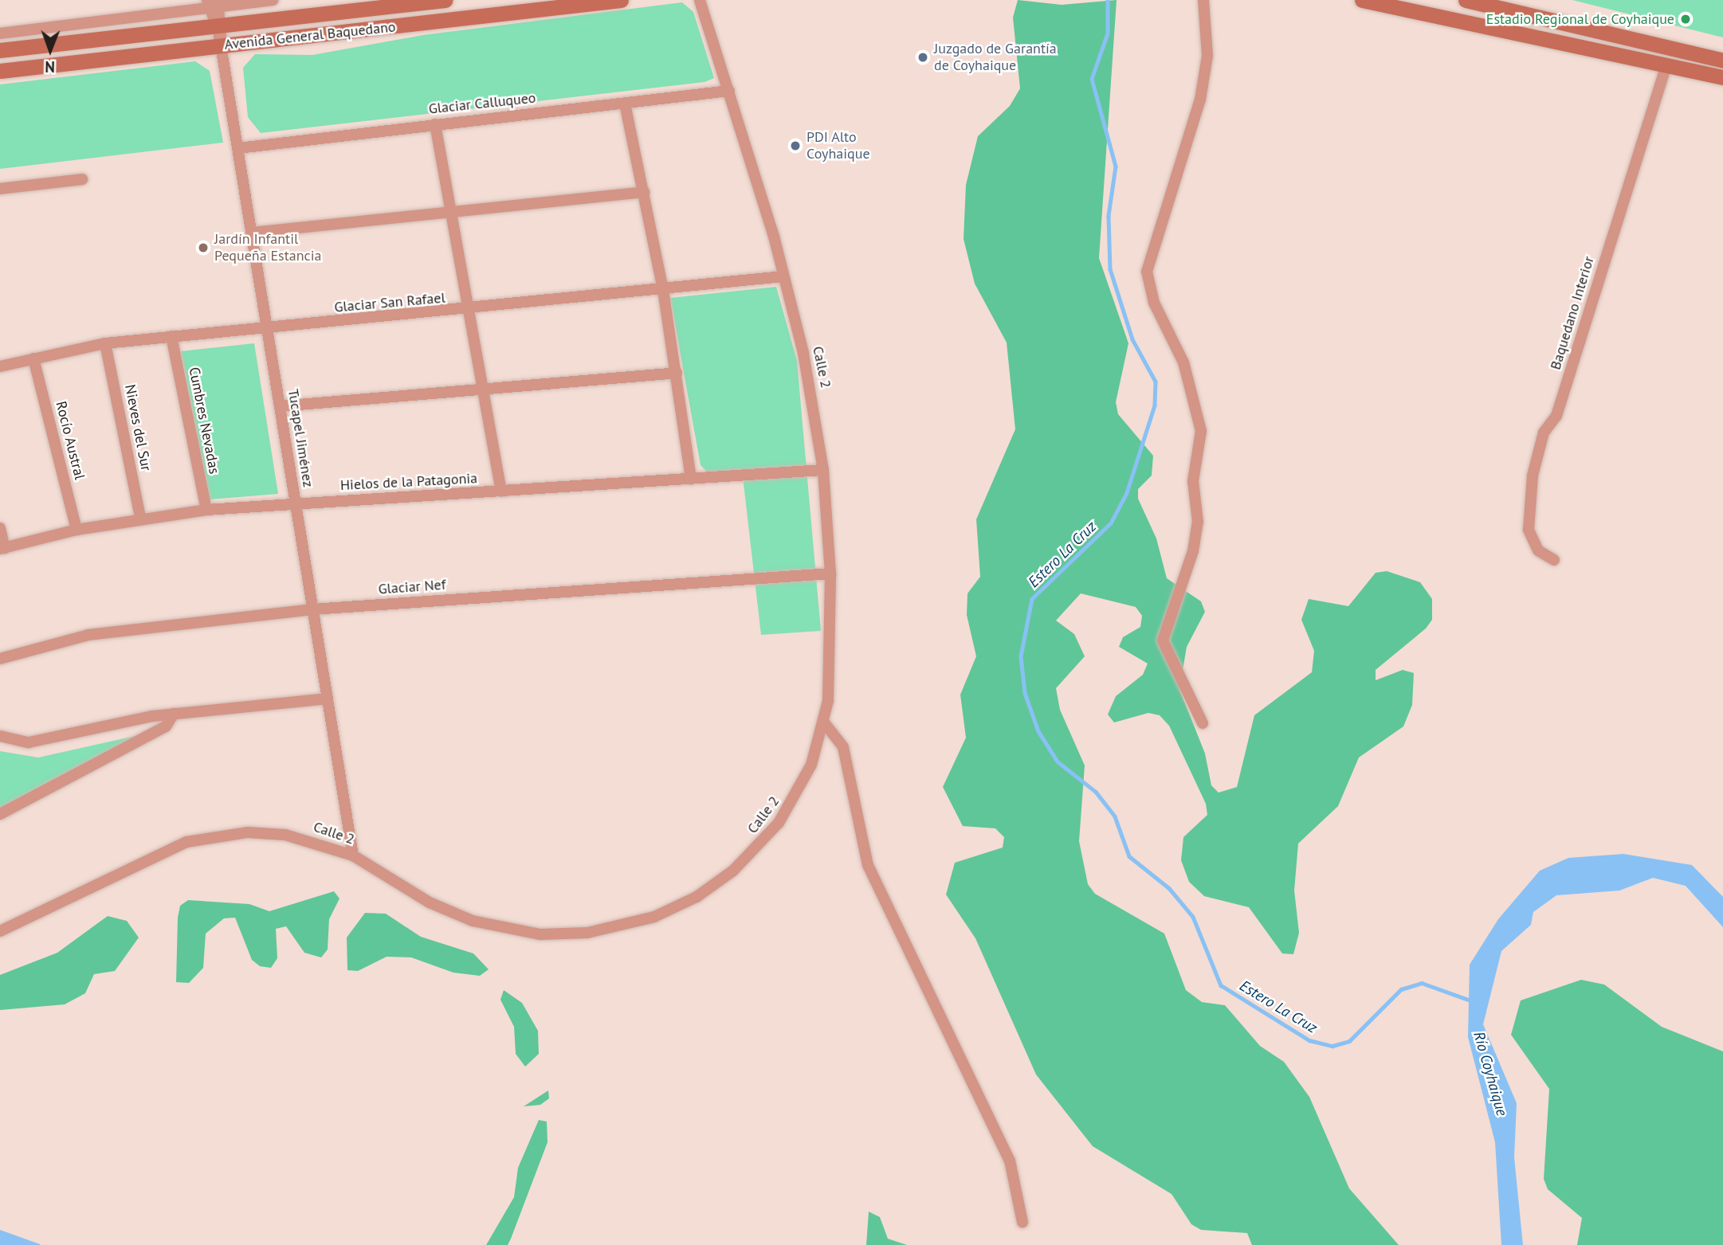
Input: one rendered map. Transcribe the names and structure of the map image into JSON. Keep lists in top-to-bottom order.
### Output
{
  "streets": {
    "main road": ["Avenida General Baquedano"],
    "street": [
      "Glaciar Calluqueo",
      "Glaciar San Rafael",
      "Baquedano Interior",
      "Calle 2",
      "Cumbres Nevadas",
      "Nieves del Sur",
      "Tucapel Jiménez",
      "Rocío Austral",
      "Hielos de la Patagonia",
      "Glaciar Nef"
    ]
  },
  "crossings": [
    ["Avenida General Baquedano", "Tucapel Jiménez"],
    ["Glaciar Calluqueo", "Calle 2"],
    ["Glaciar Calluqueo", "Tucapel Jiménez"],
    ["Glaciar San Rafael", "Calle 2"],
    ["Glaciar San Rafael", "Cumbres Nevadas"],
    ["Glaciar San Rafael", "Nieves del Sur"],
    ["Glaciar San Rafael", "Tucapel Jiménez"],
    ["Glaciar San Rafael", "Rocío Austral"],
    ["Calle 2", "Tucapel Jiménez"],
    ["Calle 2", "Hielos de la Patagonia"],
    ["Calle 2", "Glaciar Nef"],
    ["Cumbres Nevadas", "Hielos de la Patagonia"],
    ["Nieves del Sur", "Hielos de la Patagonia"],
    ["Tucapel Jiménez", "Hielos de la Patagonia"],
    ["Tucapel Jiménez", "Glaciar Nef"],
    ["Rocío Austral", "Hielos de la Patagonia"]
  ],
  "water": ["Estero La Cruz", "Río Coyhaique"],
  "places": [
    "Estadio Regional de Coyhaique",
    "Juzgado de Garantía de Coyhaique",
    "PDI Alto Coyhaique",
    "Jardín Infantil Pequeña Estancia"
  ],
  "north": "bottom"
}
